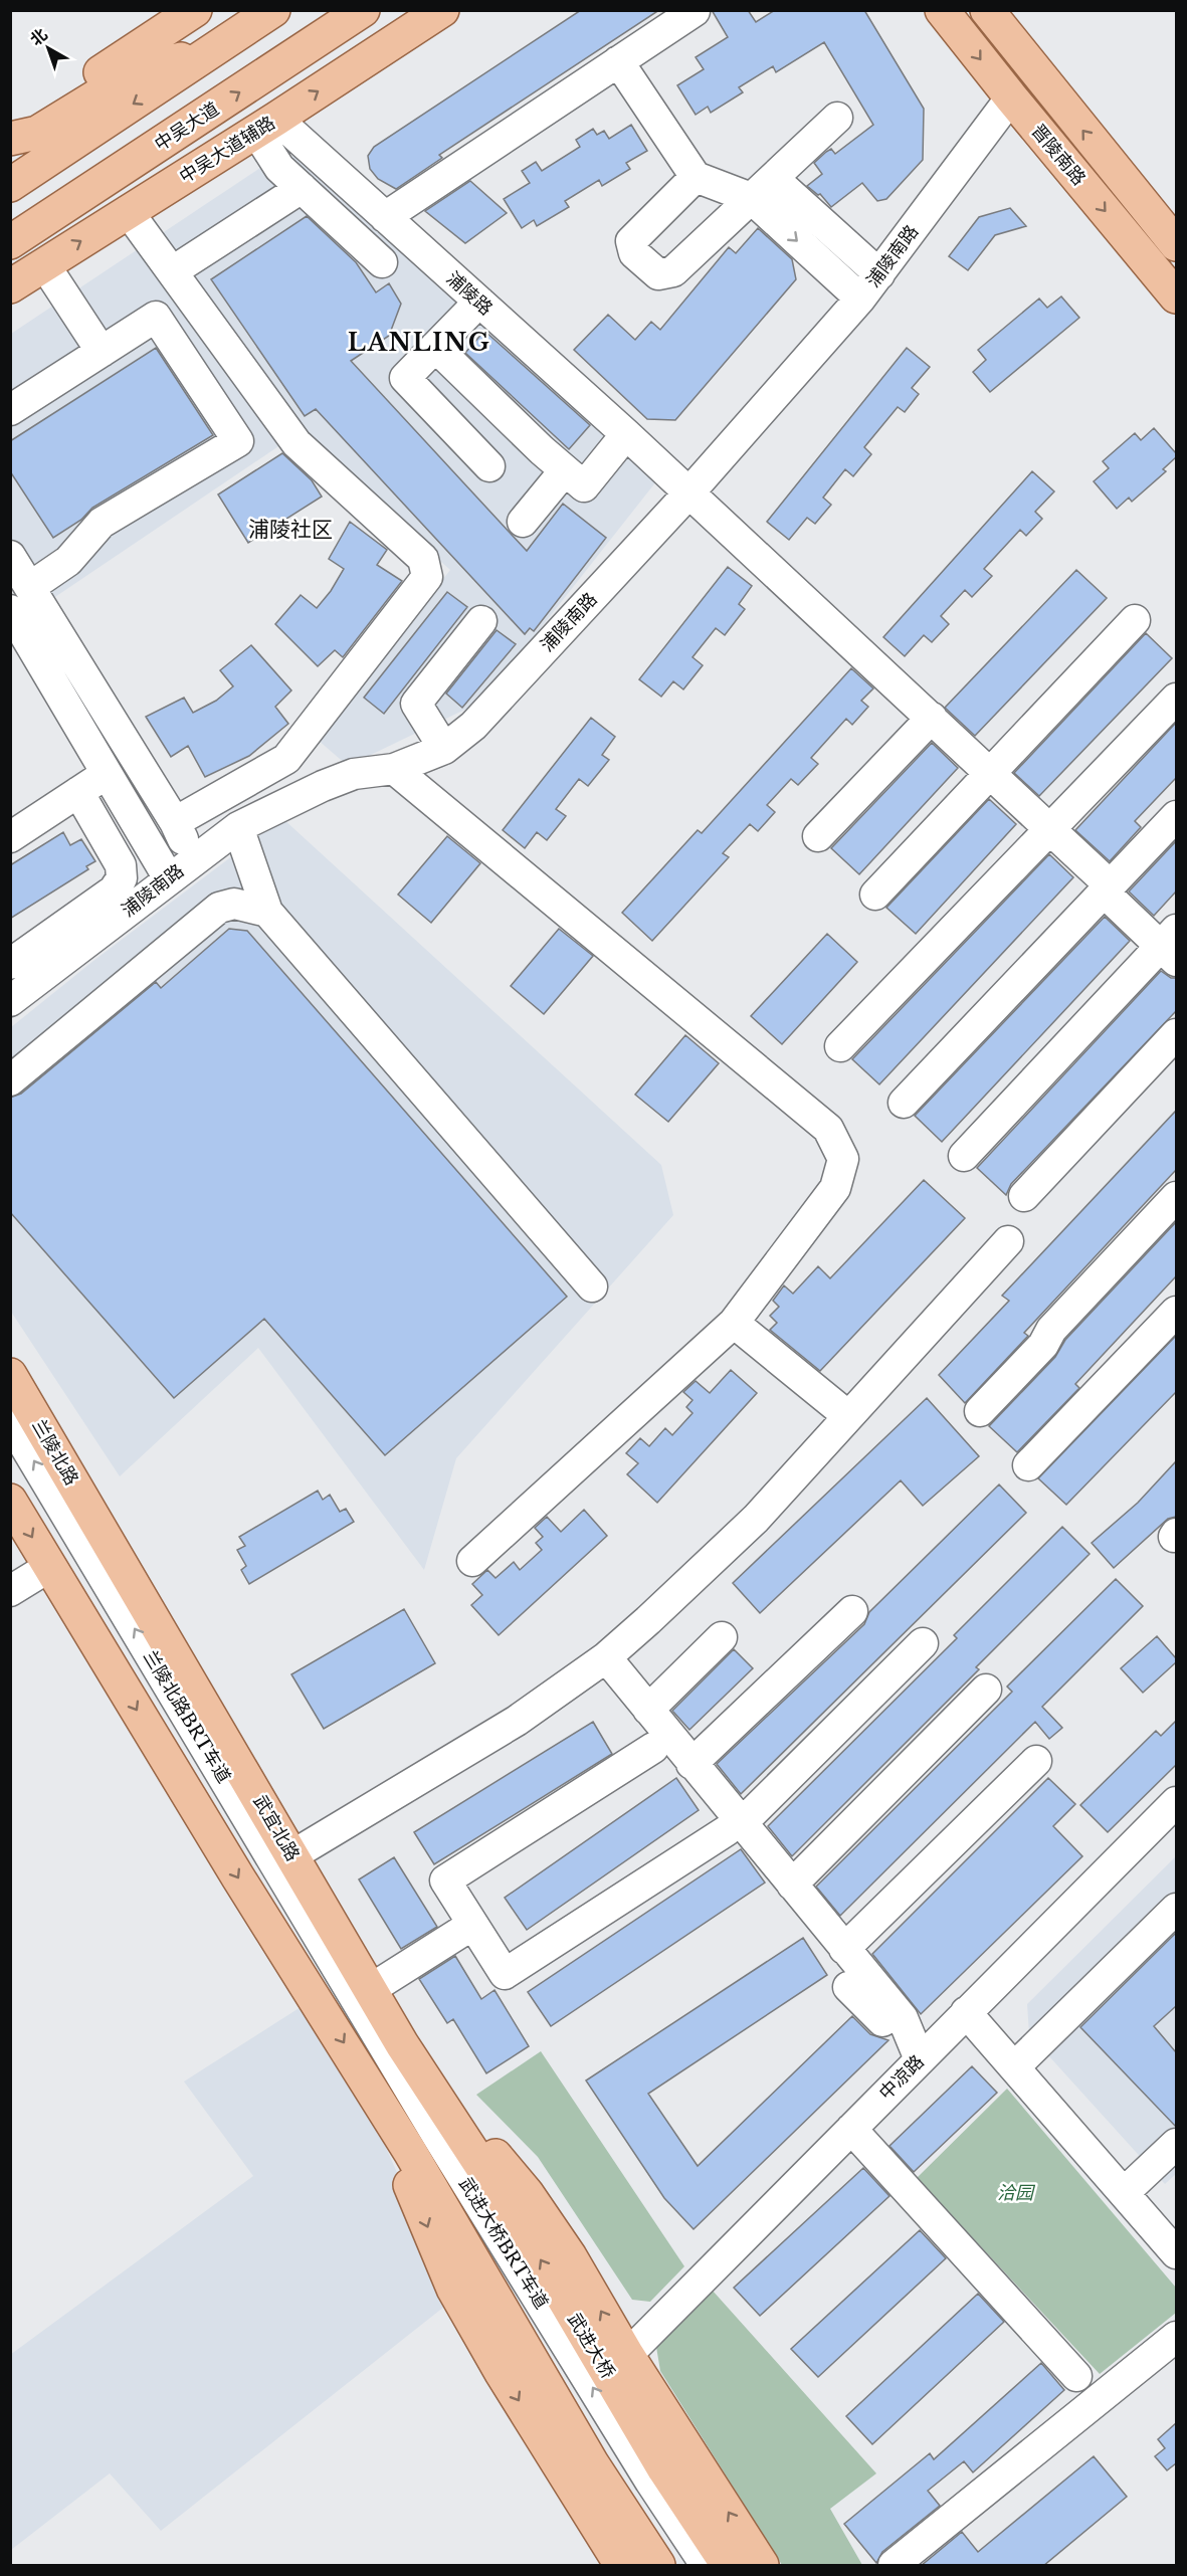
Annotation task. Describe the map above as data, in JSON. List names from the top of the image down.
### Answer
{
  "streets": {
    "main road": [
      "中吴大道",
      "中吴大道辅路",
      "晋陵南路",
      "兰陵北路",
      "武宜北路",
      "武进大桥"
    ],
    "street": [
      "浦陵南路",
      "浦陵路",
      "兰陵北路BRT车道",
      "中凉路",
      "武进大桥BRT车道"
    ]
  },
  "crossings": [
    ["中吴大道辅路", "浦陵路"],
    ["晋陵南路", "浦陵南路"],
    ["浦陵南路", "浦陵路"],
    ["兰陵北路", "武宜北路"],
    ["兰陵北路BRT车道", "武宜北路"],
    ["兰陵北路BRT车道", "武进大桥BRT车道"],
    ["兰陵北路BRT车道", "武进大桥"],
    ["武宜北路", "武进大桥BRT车道"],
    ["武宜北路", "武进大桥"],
    ["武进大桥BRT车道", "武进大桥"]
  ],
  "one_way": ["兰陵北路BRT车道"],
  "districts": ["LANLING", "浦陵社区"],
  "parks": ["洽园"],
  "north": "top left"
}
